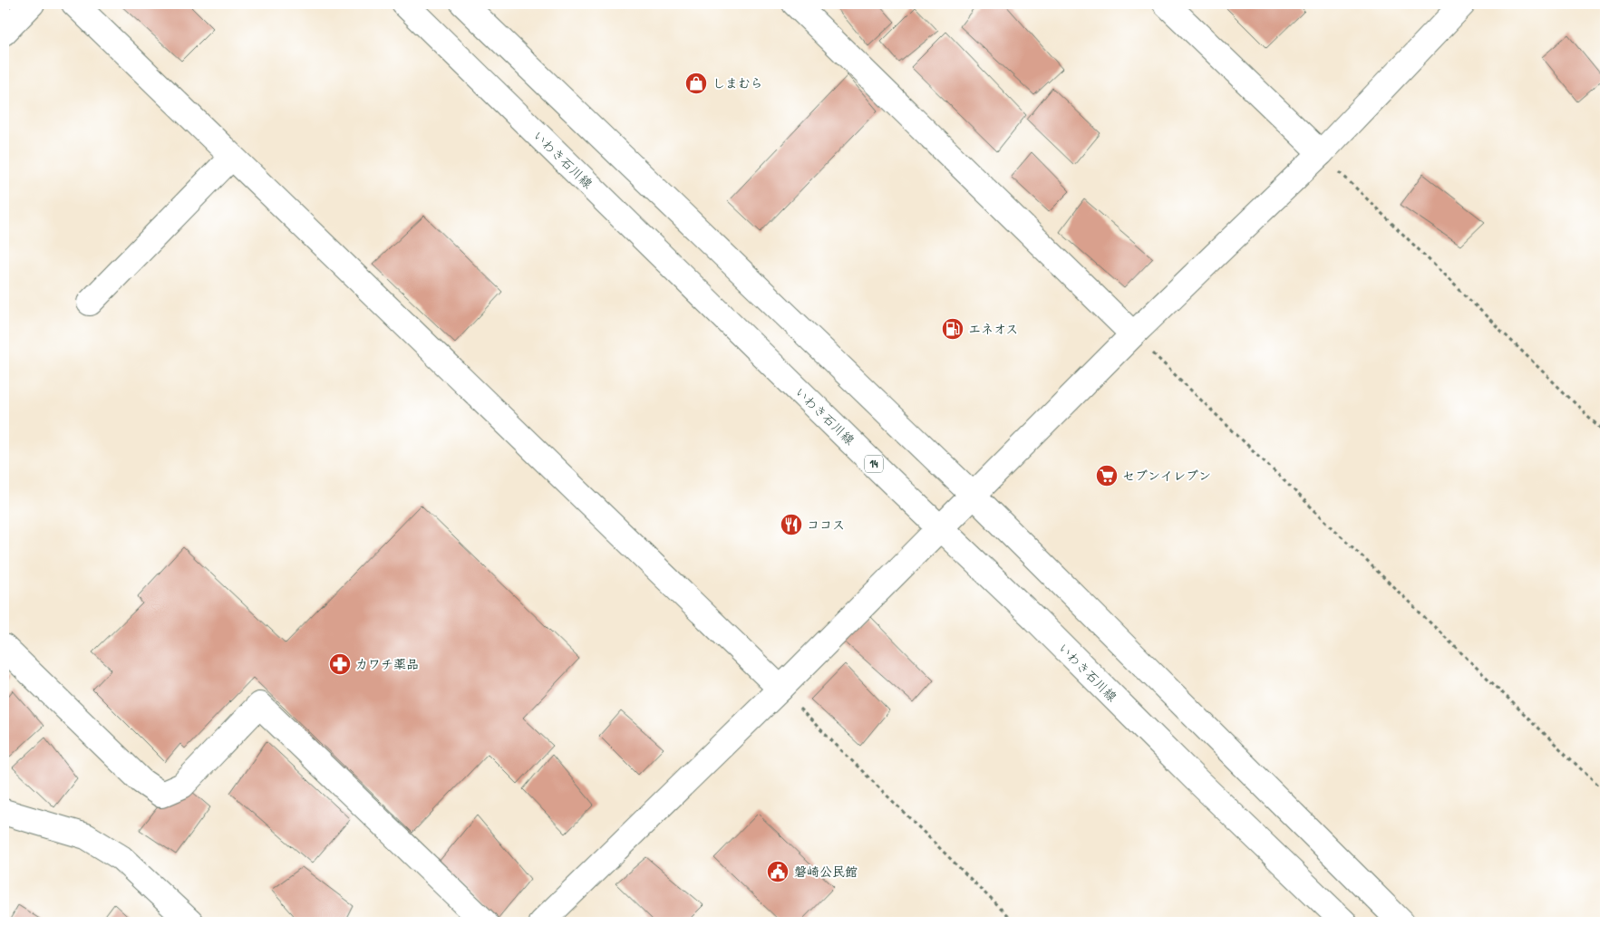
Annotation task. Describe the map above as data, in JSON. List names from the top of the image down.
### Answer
{
  "streets": {
    "street": ["いわき石川線", "14"]
  },
  "places": {
    "shop": ["しまむら"],
    "fuel station": ["エネオス"],
    "supermarket": ["セブンイレブン"],
    "restaurant": ["ココス"],
    "pharmacy": ["カワチ薬品"],
    "public building": ["磐崎公民館"]
  }
}
